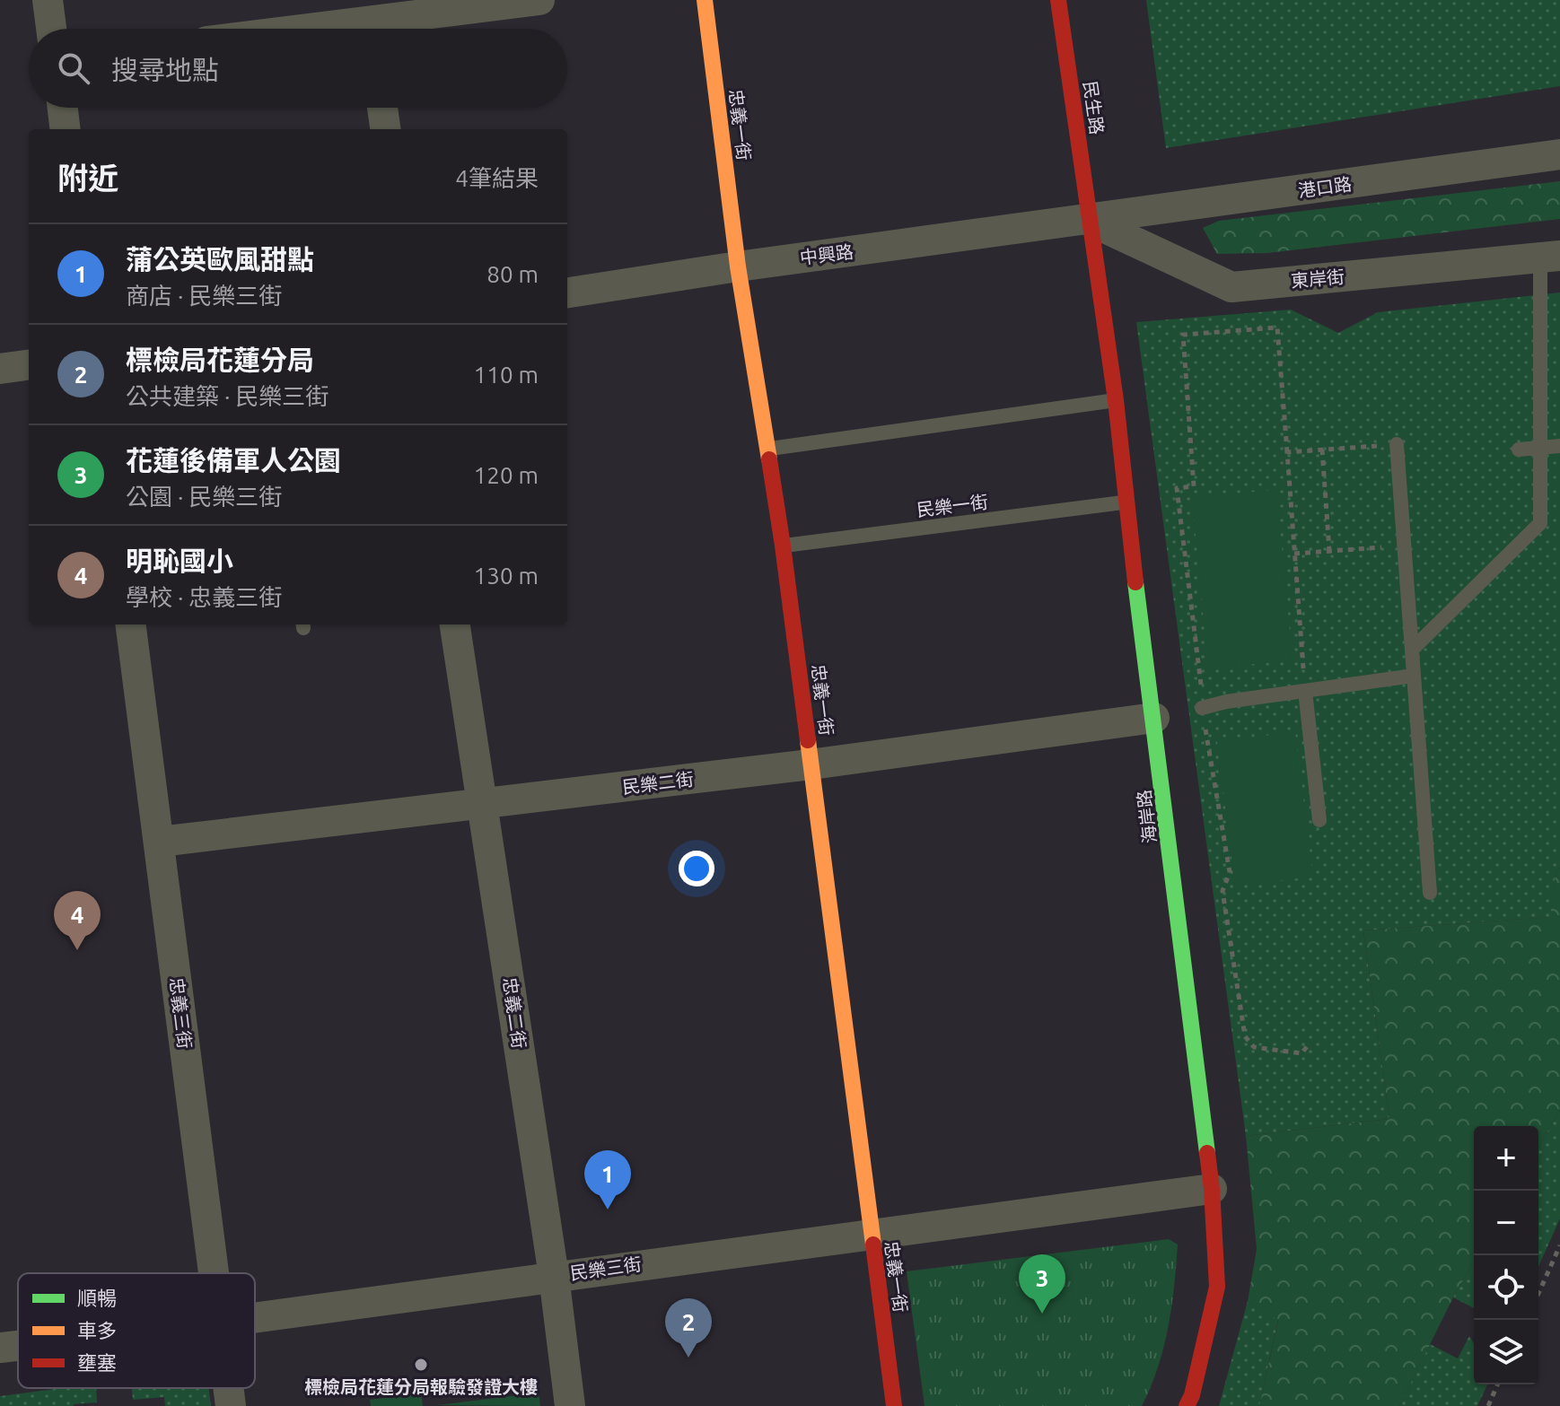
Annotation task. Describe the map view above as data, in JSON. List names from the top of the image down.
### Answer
{
  "streets": {
    "street": [
      "民生路",
      "忠義一街",
      "港口路",
      "中興路",
      "東岸街",
      "民樂二街",
      "海岸路",
      "忠義三街",
      "忠義二街",
      "民樂三街"
    ],
    "lane": ["民樂一街"]
  },
  "crossings": [
    ["民生路", "港口路"],
    ["民生路", "中興路"],
    ["民生路", "東岸街"],
    ["民生路", "海岸路"],
    ["忠義一街", "中興路"],
    ["忠義一街", "民樂一街"],
    ["忠義一街", "民樂二街"],
    ["忠義一街", "民樂三街"],
    ["港口路", "中興路"],
    ["港口路", "東岸街"],
    ["港口路", "海岸路"],
    ["中興路", "東岸街"],
    ["中興路", "海岸路"],
    ["東岸街", "海岸路"],
    ["民樂一街", "海岸路"],
    ["民樂二街", "海岸路"],
    ["民樂二街", "忠義三街"],
    ["民樂二街", "忠義二街"],
    ["海岸路", "民樂三街"],
    ["忠義二街", "民樂三街"]
  ],
  "places": ["標檢局花蓮分局報驗發證大樓"],
  "legend": ["順暢", "車多", "壅塞"],
  "page": {
    "search": "搜尋地點",
    "heading": ["附近", "4筆結果"],
    "list": [
      {
        "mark": "1",
        "name": "蒲公英歐風甜點",
        "note": "商店 · 民樂三街",
        "value": "80 m"
      },
      {
        "mark": "2",
        "name": "標檢局花蓮分局",
        "note": "公共建築 · 民樂三街",
        "value": "110 m"
      },
      {
        "mark": "3",
        "name": "花蓮後備軍人公園",
        "note": "公園 · 民樂三街",
        "value": "120 m"
      },
      {
        "mark": "4",
        "name": "明恥國小",
        "note": "學校 · 忠義三街",
        "value": "130 m"
      }
    ],
    "pins": [
      "4",
      "1",
      "3",
      "2"
    ],
    "map_buttons": ["+", "−"]
  }
}
